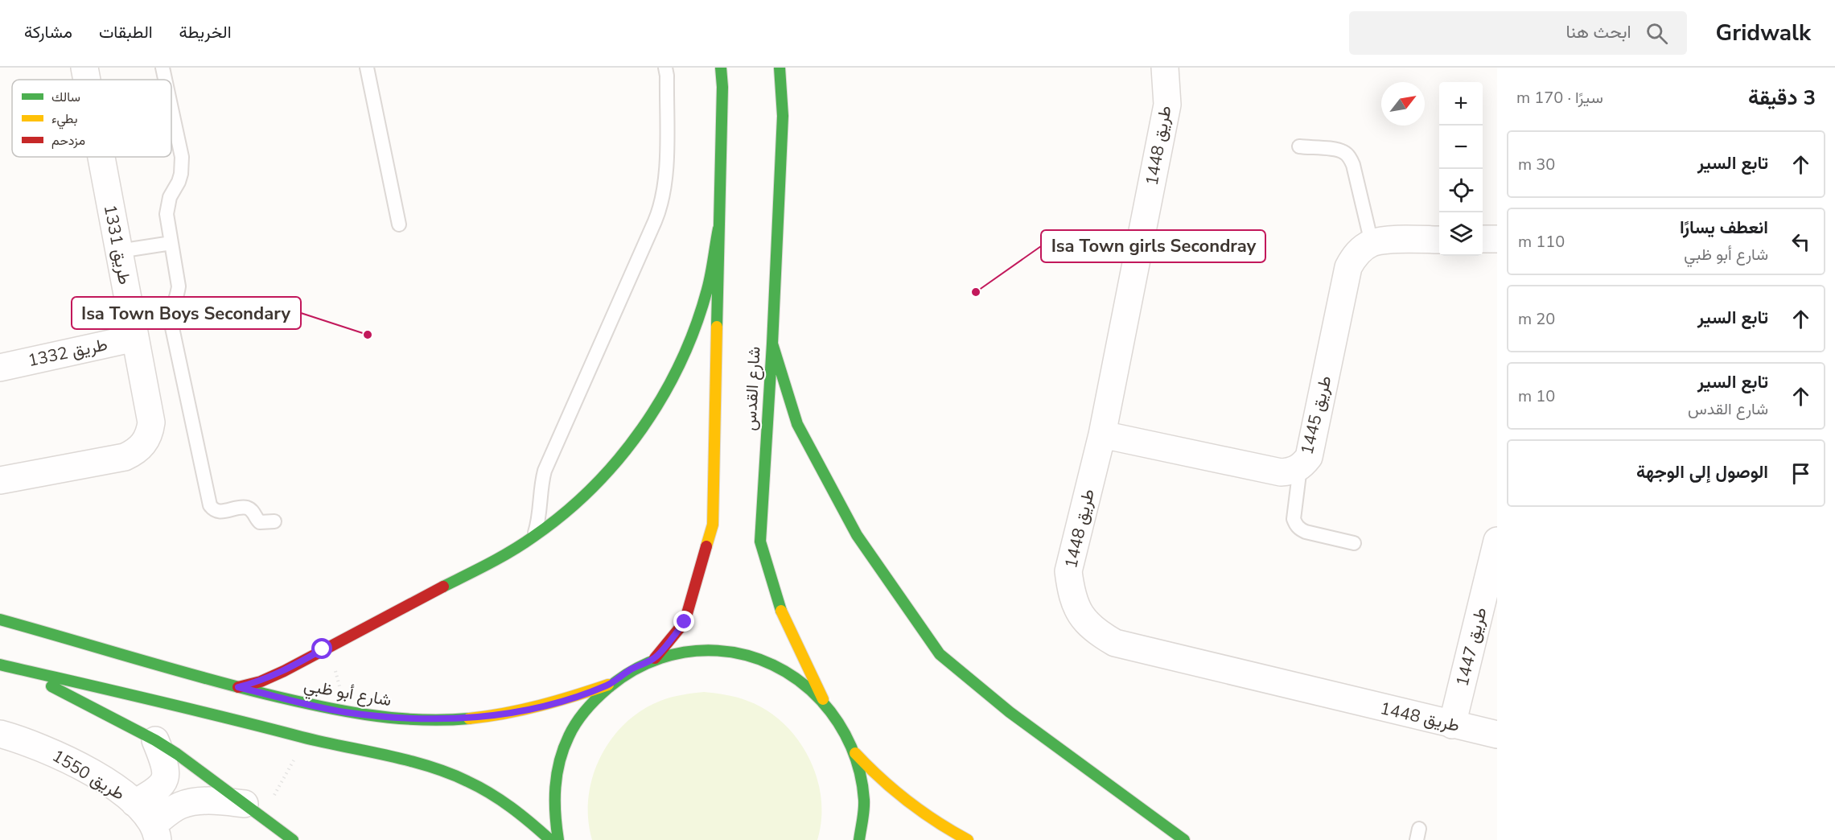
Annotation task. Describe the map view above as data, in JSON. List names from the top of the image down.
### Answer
{
  "streets": {
    "main road": ["شارع القدس", "شارع أبو ظبي"],
    "street": [
      "طريق 1448",
      "طريق 1331",
      "طريق 1332",
      "طريق 1445",
      "طريق 1447",
      "طريق 1550"
    ]
  },
  "crossings": [
    ["طريق 1448", "طريق 1445"],
    ["طريق 1448", "طريق 1447"],
    ["طريق 1331", "طريق 1332"]
  ],
  "places": ["Isa Town girls Secondray", "Isa Town Boys Secondary"],
  "legend": ["سالك", "بطيء", "مزدحم"],
  "north": "top right",
  "page": {
    "header": "Gridwalk",
    "search": "ابحث هنا",
    "nav": ["الخريطة", "الطبقات", "مشاركة"],
    "heading": ["3 دقيقة", "سيرًا · 170 m"],
    "map_buttons": ["+", "−"],
    "list": [
      ["تابع السير", "30 m"],
      ["انعطف يسارًا", "شارع أبو ظبي", "110 m"],
      ["تابع السير", "20 m"],
      ["تابع السير", "شارع القدس", "10 m"],
      "الوصول إلى الوجهة"
    ]
  }
}
